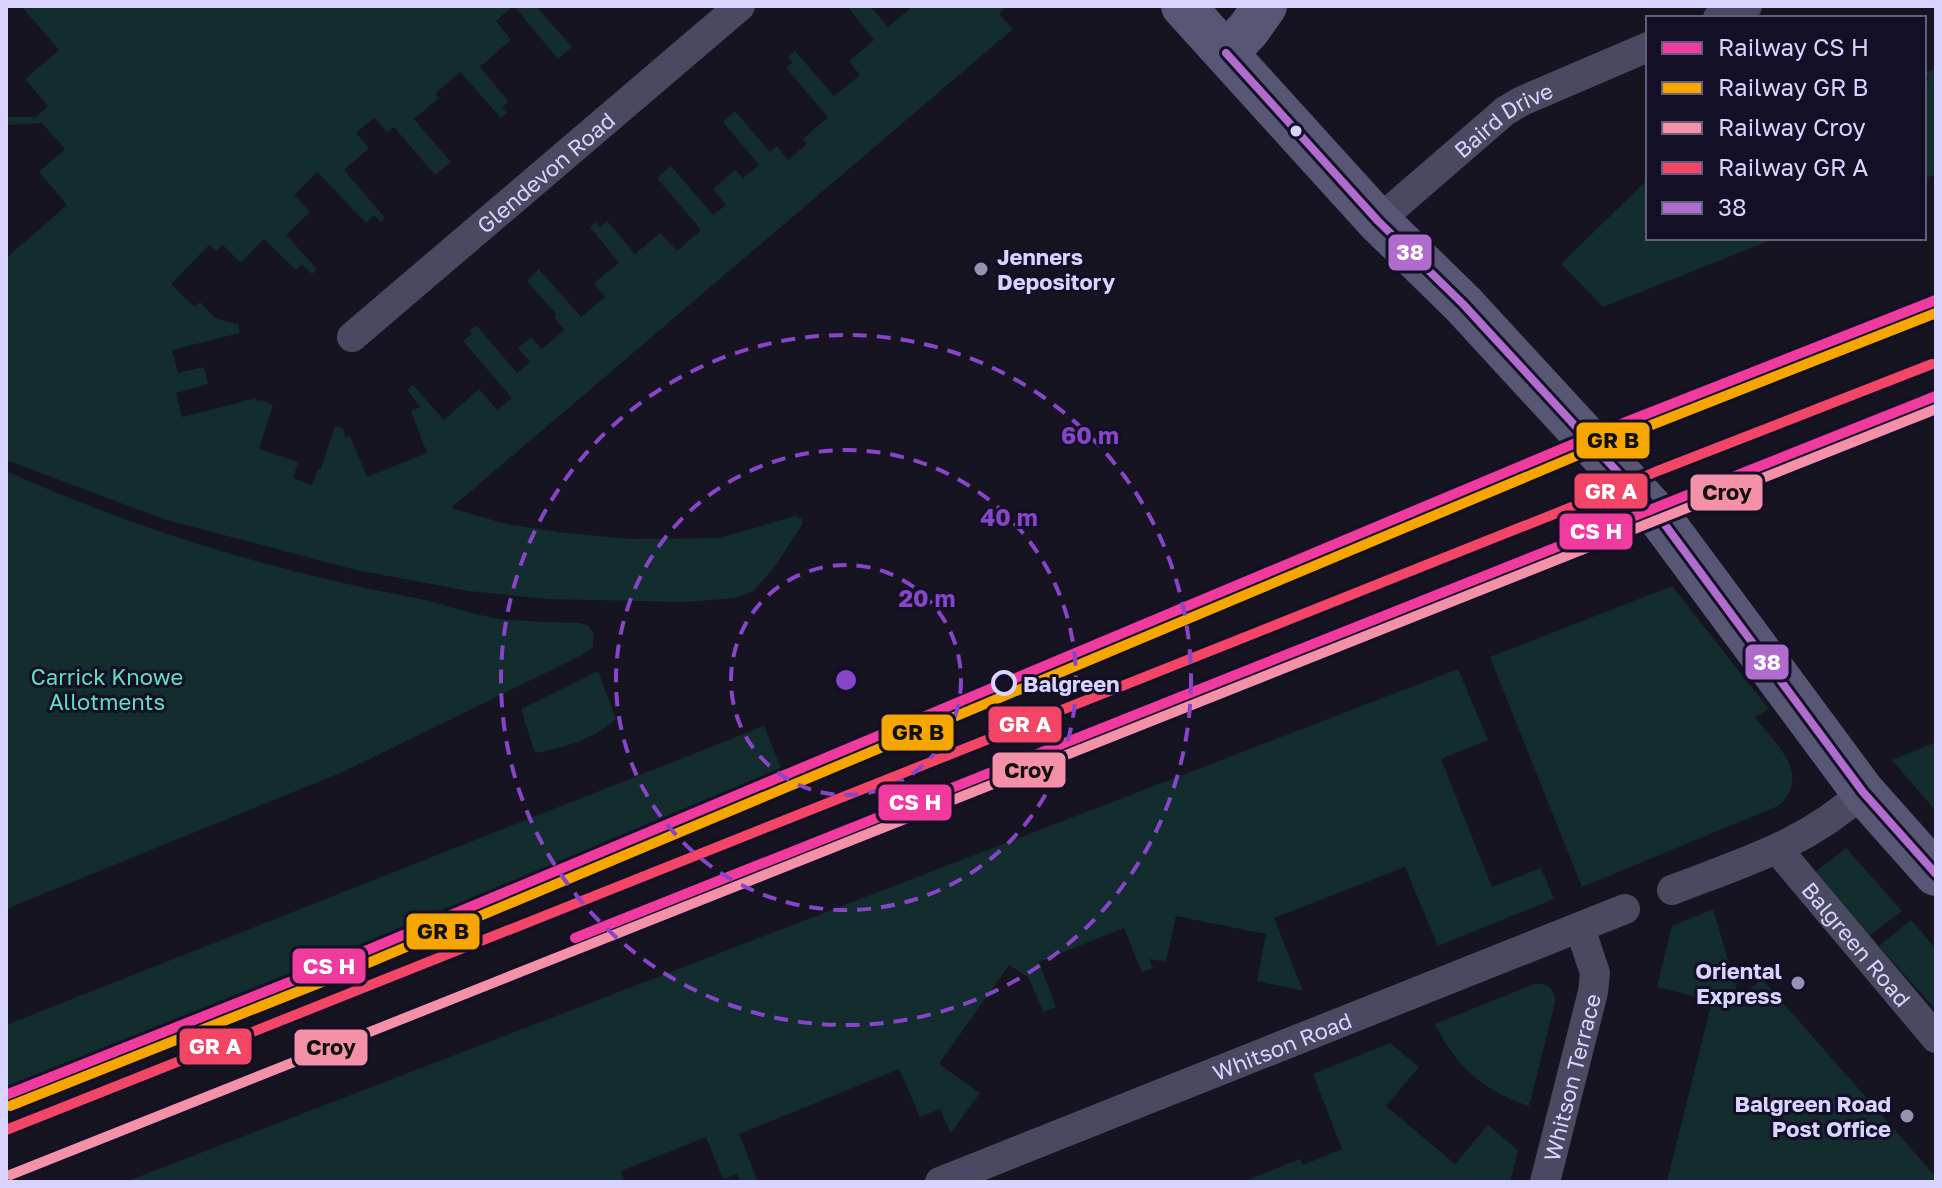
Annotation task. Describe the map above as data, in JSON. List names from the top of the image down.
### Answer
{
  "streets": {
    "street": [
      "Baird Drive",
      "Glendevon Road",
      "Balgreen Road",
      "Whitson Road",
      "Whitson Terrace"
    ]
  },
  "crossings": [
    ["Whitson Road", "Whitson Terrace"]
  ],
  "parks": ["Carrick Knowe Allotments"],
  "places": [
    "Jenners Depository",
    "Balgreen",
    "Oriental Express",
    "Balgreen Road Post Office"
  ],
  "lines": ["transit line 38", "rail line Croy"],
  "legend": [
    "Railway CS H",
    "Railway GR B",
    "Railway Croy",
    "Railway GR A",
    "38"
  ],
  "rings": ["60 m", "40 m", "20 m"]
}
